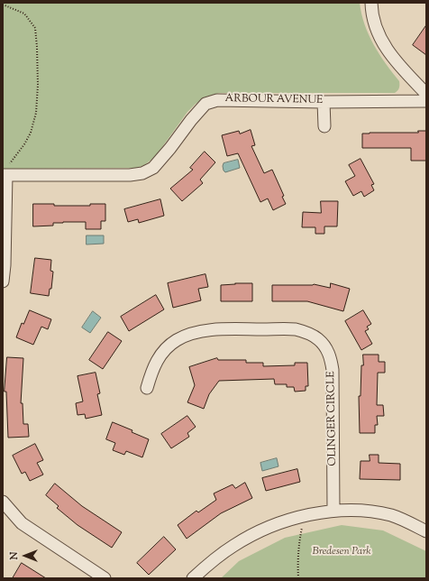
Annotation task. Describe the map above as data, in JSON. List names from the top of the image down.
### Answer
{
  "streets": {
    "street": ["ARBOUR AVENUE", "OLINGER CIRCLE"]
  },
  "parks": ["Bredesen Park"],
  "north": "left"
}
